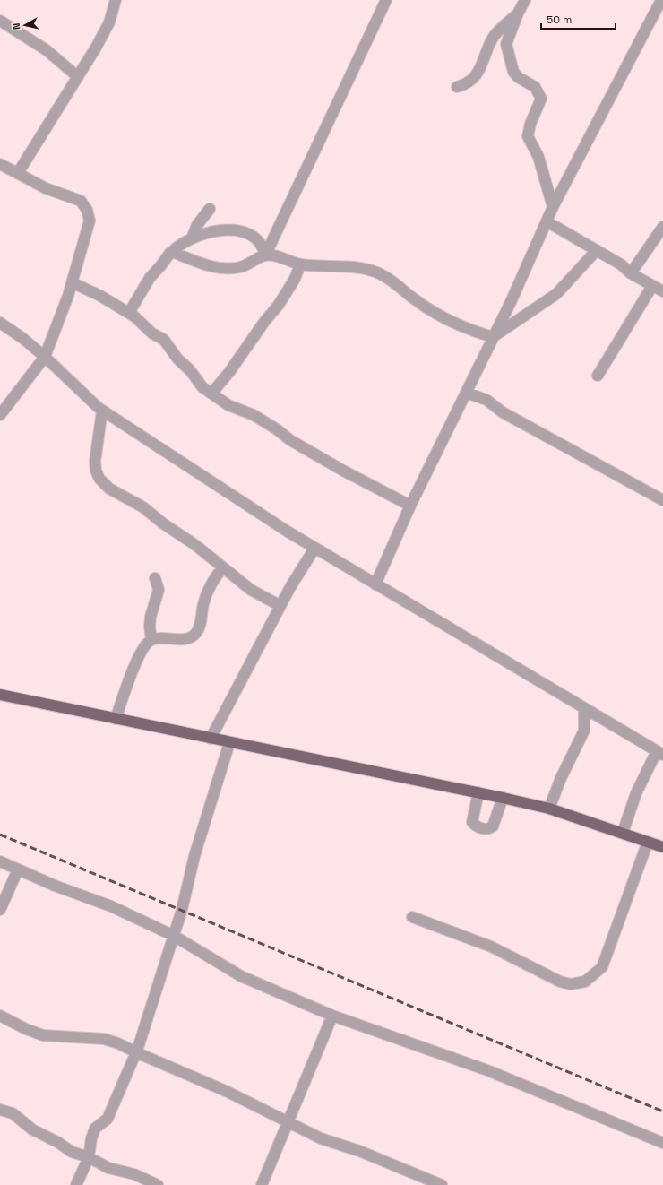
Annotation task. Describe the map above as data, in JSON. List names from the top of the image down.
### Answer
{
  "scale_bar": "50 m",
  "north": "left"
}
